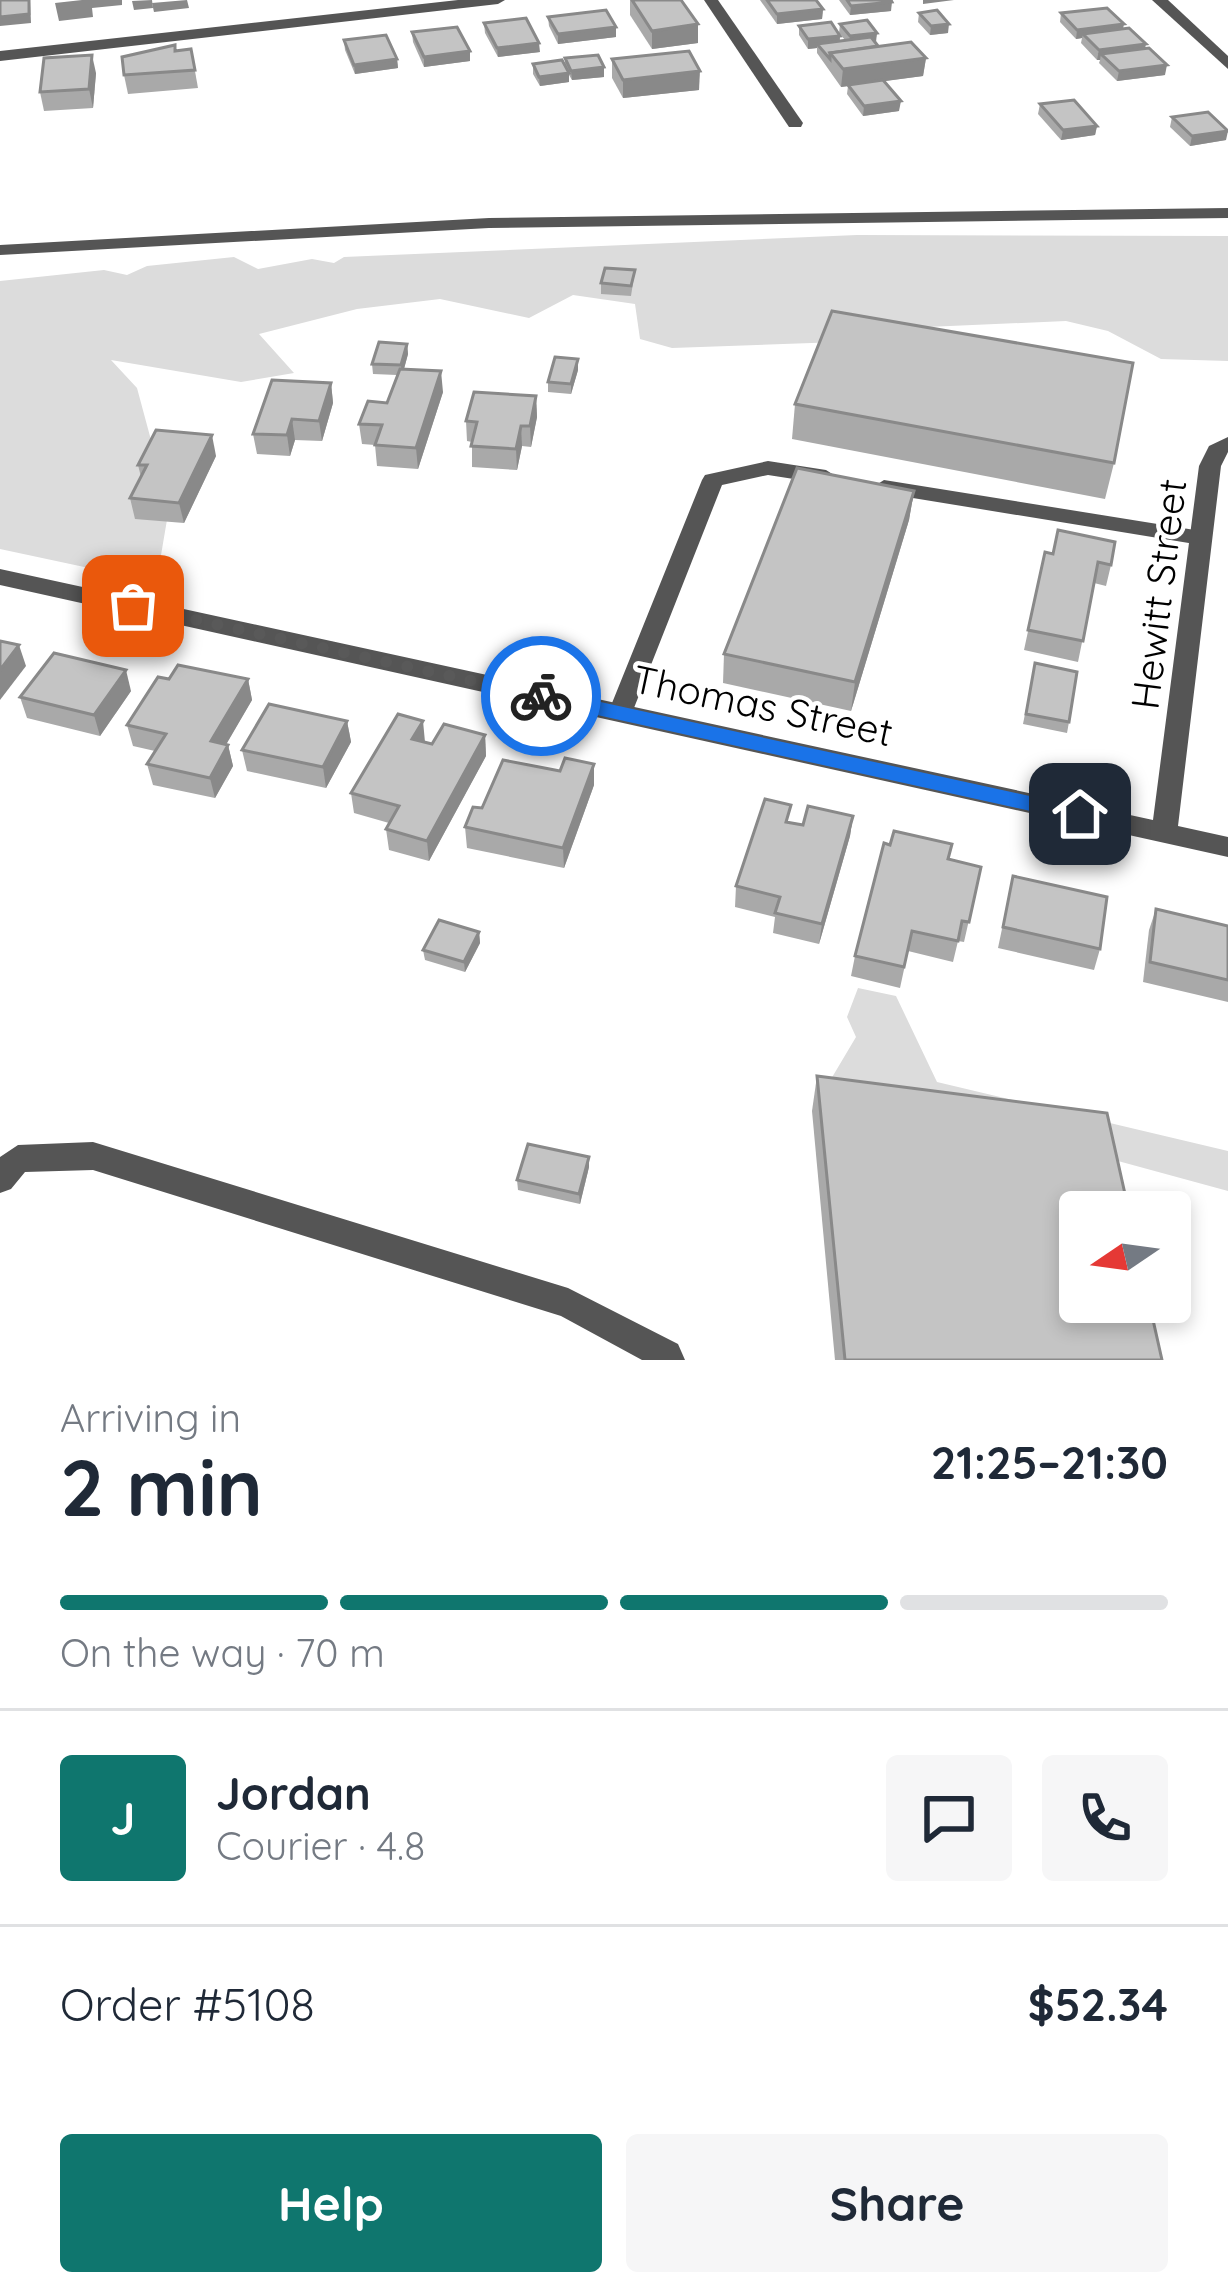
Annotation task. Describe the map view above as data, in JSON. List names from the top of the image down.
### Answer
{
  "streets": {
    "street": ["Hewitt Street", "Thomas Street"]
  },
  "crossings": [
    ["Hewitt Street", "Thomas Street"]
  ],
  "north": "left",
  "page": {
    "heading": ["2 min", "Arriving in", "21:25–21:30"],
    "panel": [
      "Jordan",
      "Courier · 4.8",
      "Order #5108",
      "$52.34"
    ],
    "bar": "On the way · 70 m",
    "round": "J",
    "buttons": ["Help", "Share"]
  }
}
